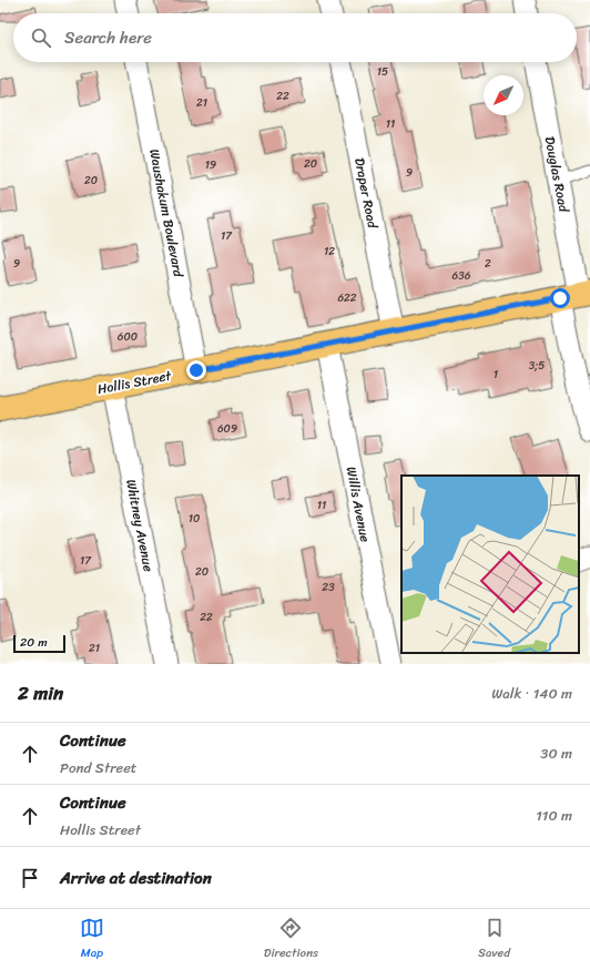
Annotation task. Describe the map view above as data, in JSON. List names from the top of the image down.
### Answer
{
  "streets": {
    "main road": ["Hollis Street"],
    "street": [
      "Douglas Road",
      "Draper Road",
      "Waushakum Boulevard",
      "Willis Avenue",
      "Whitney Avenue"
    ]
  },
  "crossings": [
    ["Douglas Road", "Hollis Street"],
    ["Draper Road", "Hollis Street"],
    ["Waushakum Boulevard", "Hollis Street"],
    ["Hollis Street", "Willis Avenue"],
    ["Hollis Street", "Whitney Avenue"]
  ],
  "house_numbers": [
    "15",
    "22",
    "21",
    "11",
    "20",
    "19",
    "9",
    "20",
    "17",
    "12",
    "9",
    "2",
    "636",
    "622",
    "600",
    "3;5",
    "1",
    "609",
    "11",
    "10",
    "17",
    "20",
    "23",
    "22",
    "21"
  ],
  "scale_bar": "20 m",
  "north": "bottom left",
  "page": {
    "search": "Search here",
    "scale": "20 m",
    "heading": ["2 min", "Walk · 140 m"],
    "list": [
      ["Continue", "Pond Street", "30 m"],
      ["Continue", "Hollis Street", "110 m"],
      "Arrive at destination"
    ],
    "nav": ["Map", "Directions", "Saved"]
  }
}
